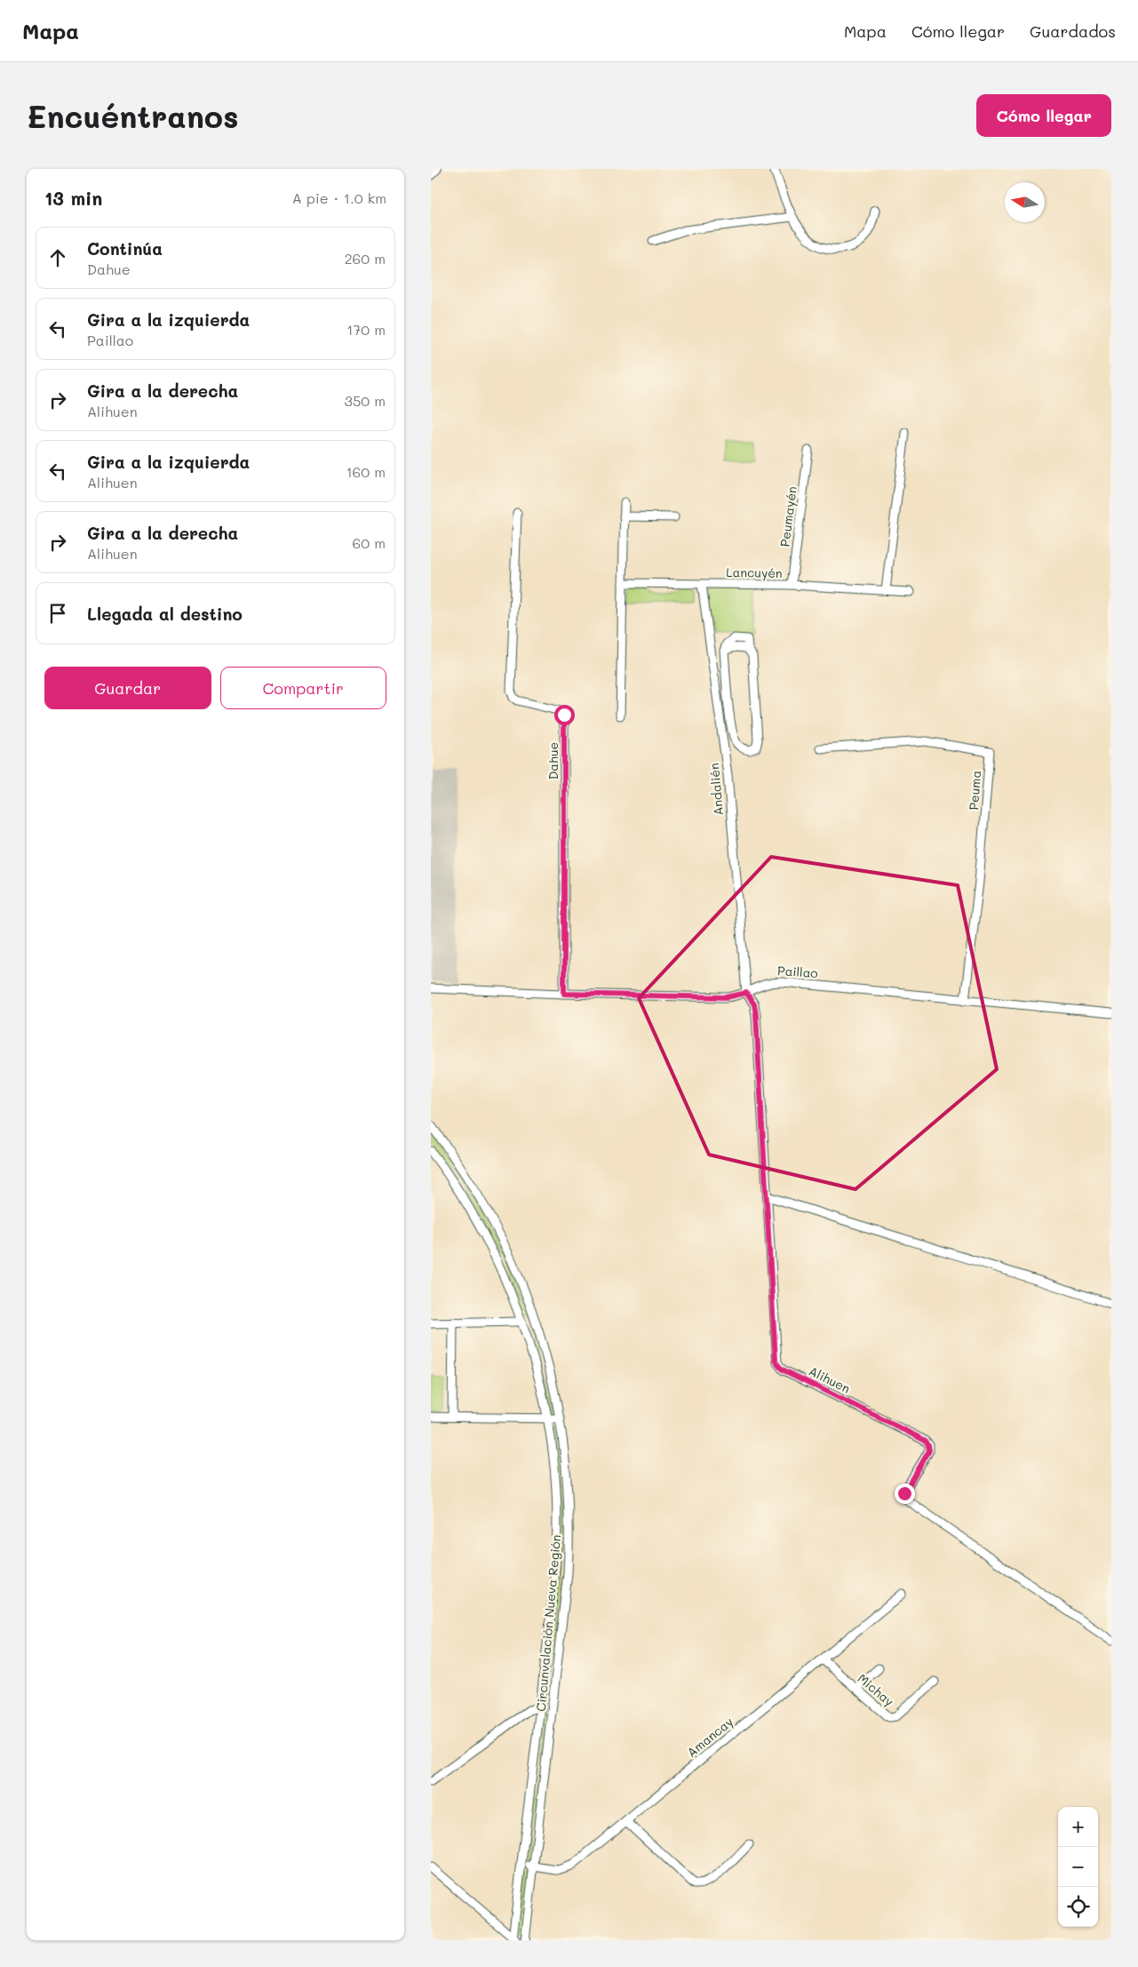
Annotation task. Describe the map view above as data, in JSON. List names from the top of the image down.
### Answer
{
  "streets": {
    "street": [
      "Peumayén",
      "Lancuyén",
      "Dahue",
      "Andalién",
      "Peuma",
      "Paillao",
      "Alihuen",
      "Circunvalación Nueva Región",
      "Michay",
      "Amancay"
    ]
  },
  "crossings": [
    ["Peumayén", "Lancuyén"],
    ["Lancuyén", "Andalién"],
    ["Dahue", "Paillao"],
    ["Andalién", "Paillao"],
    ["Andalién", "Alihuen"],
    ["Peuma", "Paillao"],
    ["Paillao", "Alihuen"],
    ["Circunvalación Nueva Región", "Amancay"],
    ["Michay", "Amancay"]
  ],
  "north": "left",
  "page": {
    "header": "Mapa",
    "nav": ["Mapa", "Cómo llegar", "Guardados"],
    "buttons": [
      "Cómo llegar",
      ["Guardar", "Compartir"]
    ],
    "title": "Encuéntranos",
    "heading": ["13 min", "A pie · 1.0 km"],
    "list": [
      ["Continúa", "Dahue", "260 m"],
      ["Gira a la izquierda", "Paillao", "170 m"],
      ["Gira a la derecha", "Alihuen", "350 m"],
      ["Gira a la izquierda", "Alihuen", "160 m"],
      ["Gira a la derecha", "Alihuen", "60 m"],
      "Llegada al destino"
    ],
    "map_buttons": ["+", "−"]
  }
}
